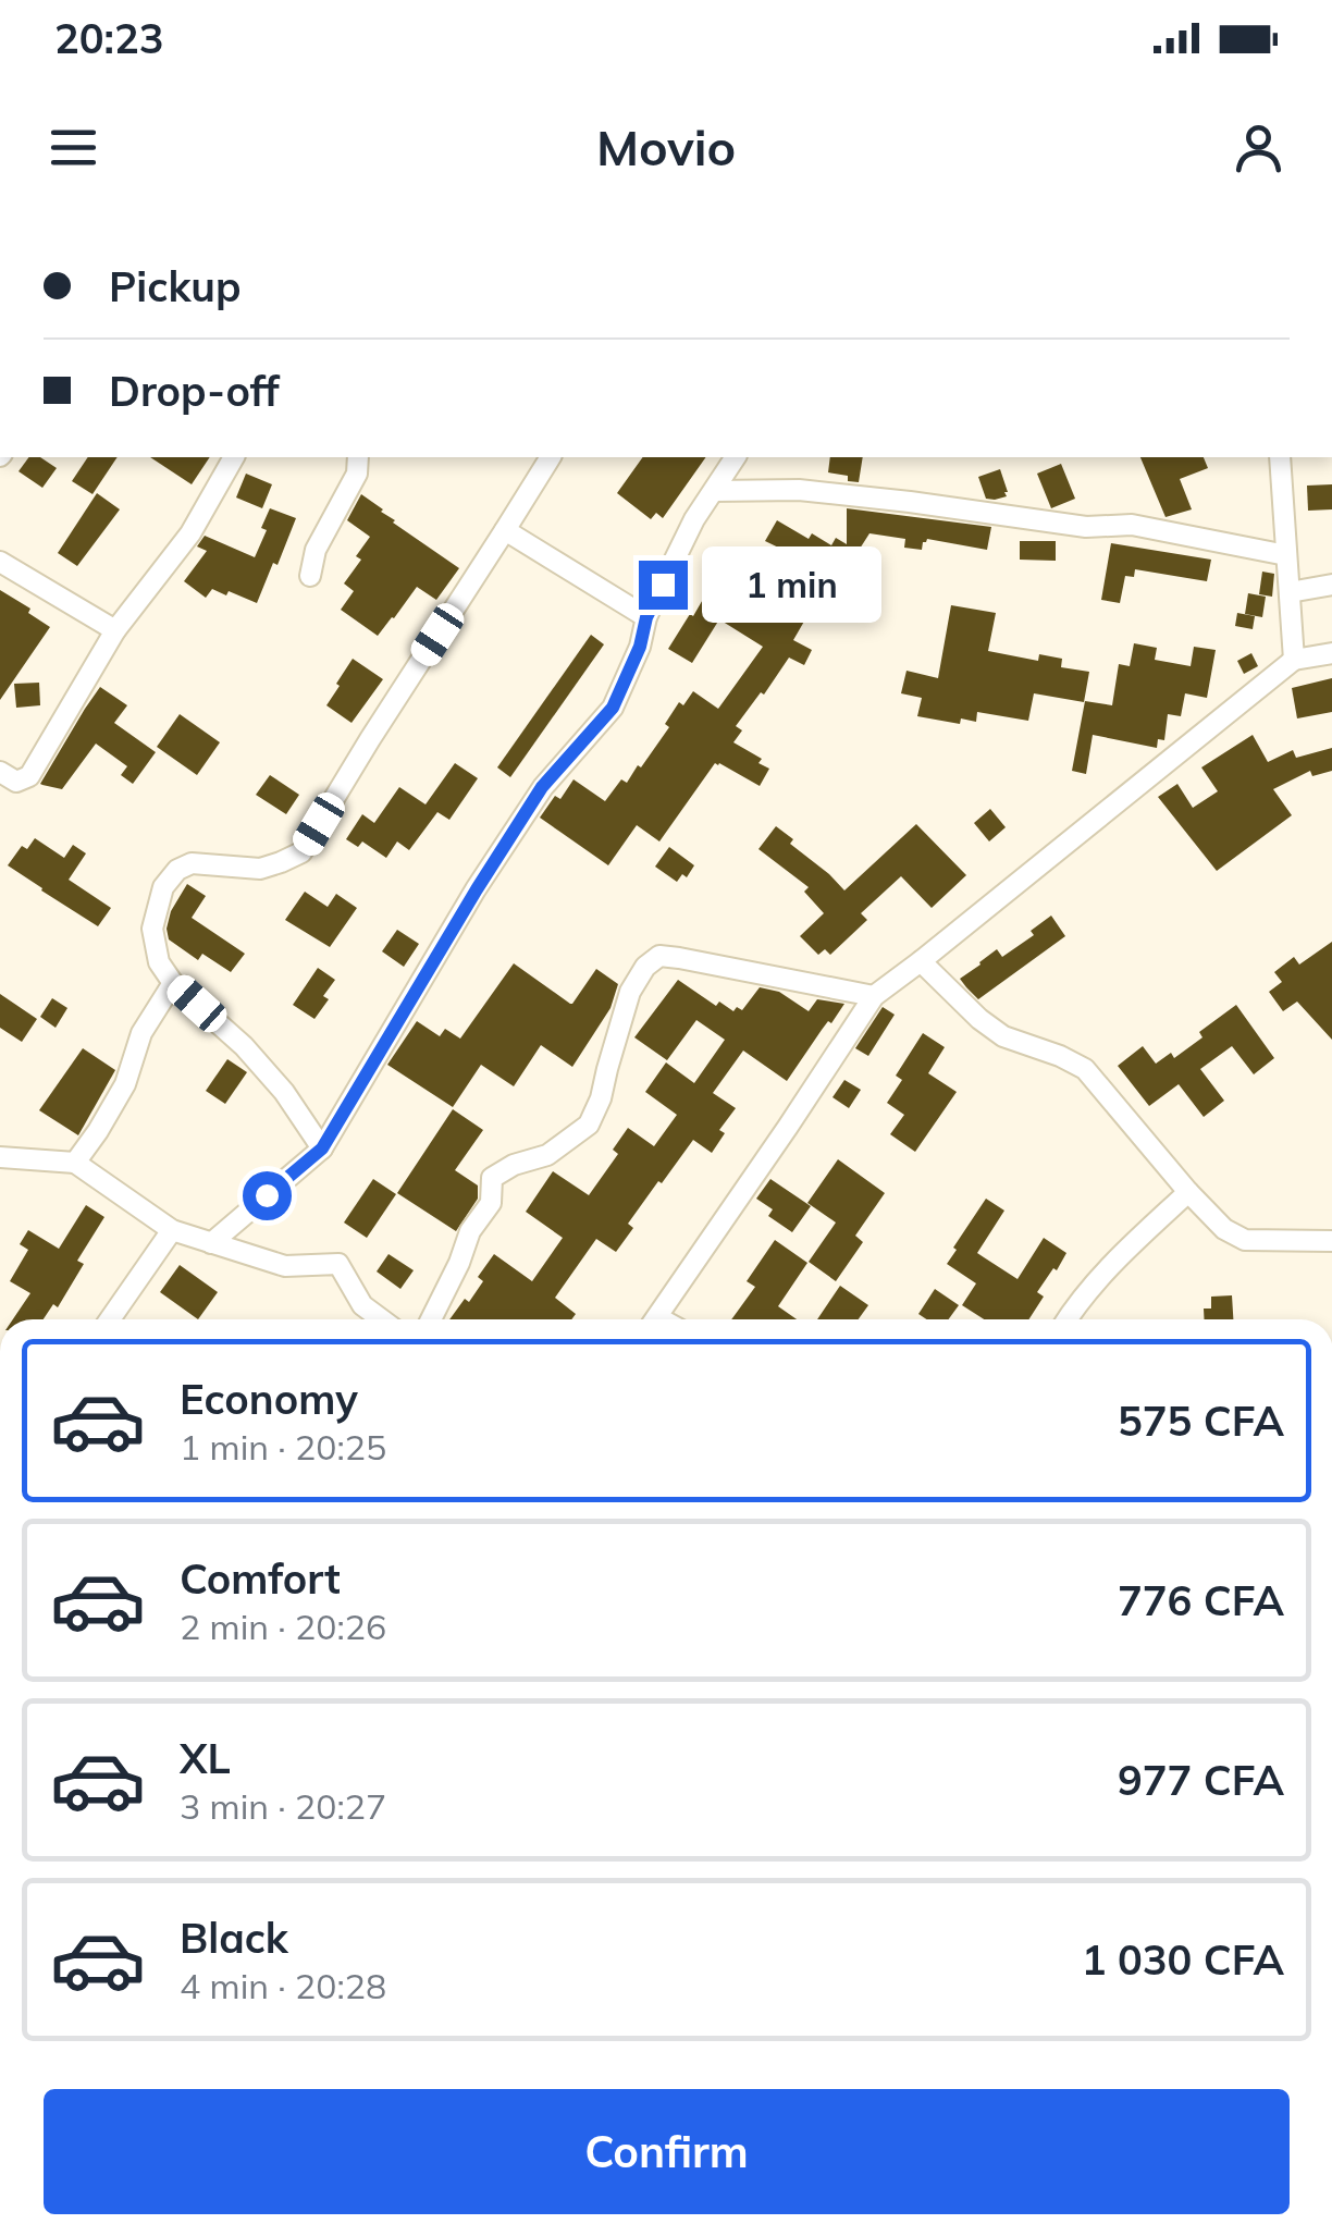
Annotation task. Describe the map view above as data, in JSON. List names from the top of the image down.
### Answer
{
  "page": {
    "status": "20:23",
    "header": "Movio",
    "banner": ["Pickup", "Drop-off"],
    "bubble": "1 min",
    "list": [
      {
        "name": "Economy",
        "note": "1 min · 20:25",
        "value": "575 CFA"
      },
      {
        "name": "Comfort",
        "note": "2 min · 20:26",
        "value": "776 CFA"
      },
      {
        "name": "XL",
        "note": "3 min · 20:27",
        "value": "977 CFA"
      },
      {
        "name": "Black",
        "note": "4 min · 20:28",
        "value": "1 030 CFA"
      }
    ],
    "buttons": "Confirm"
  }
}
